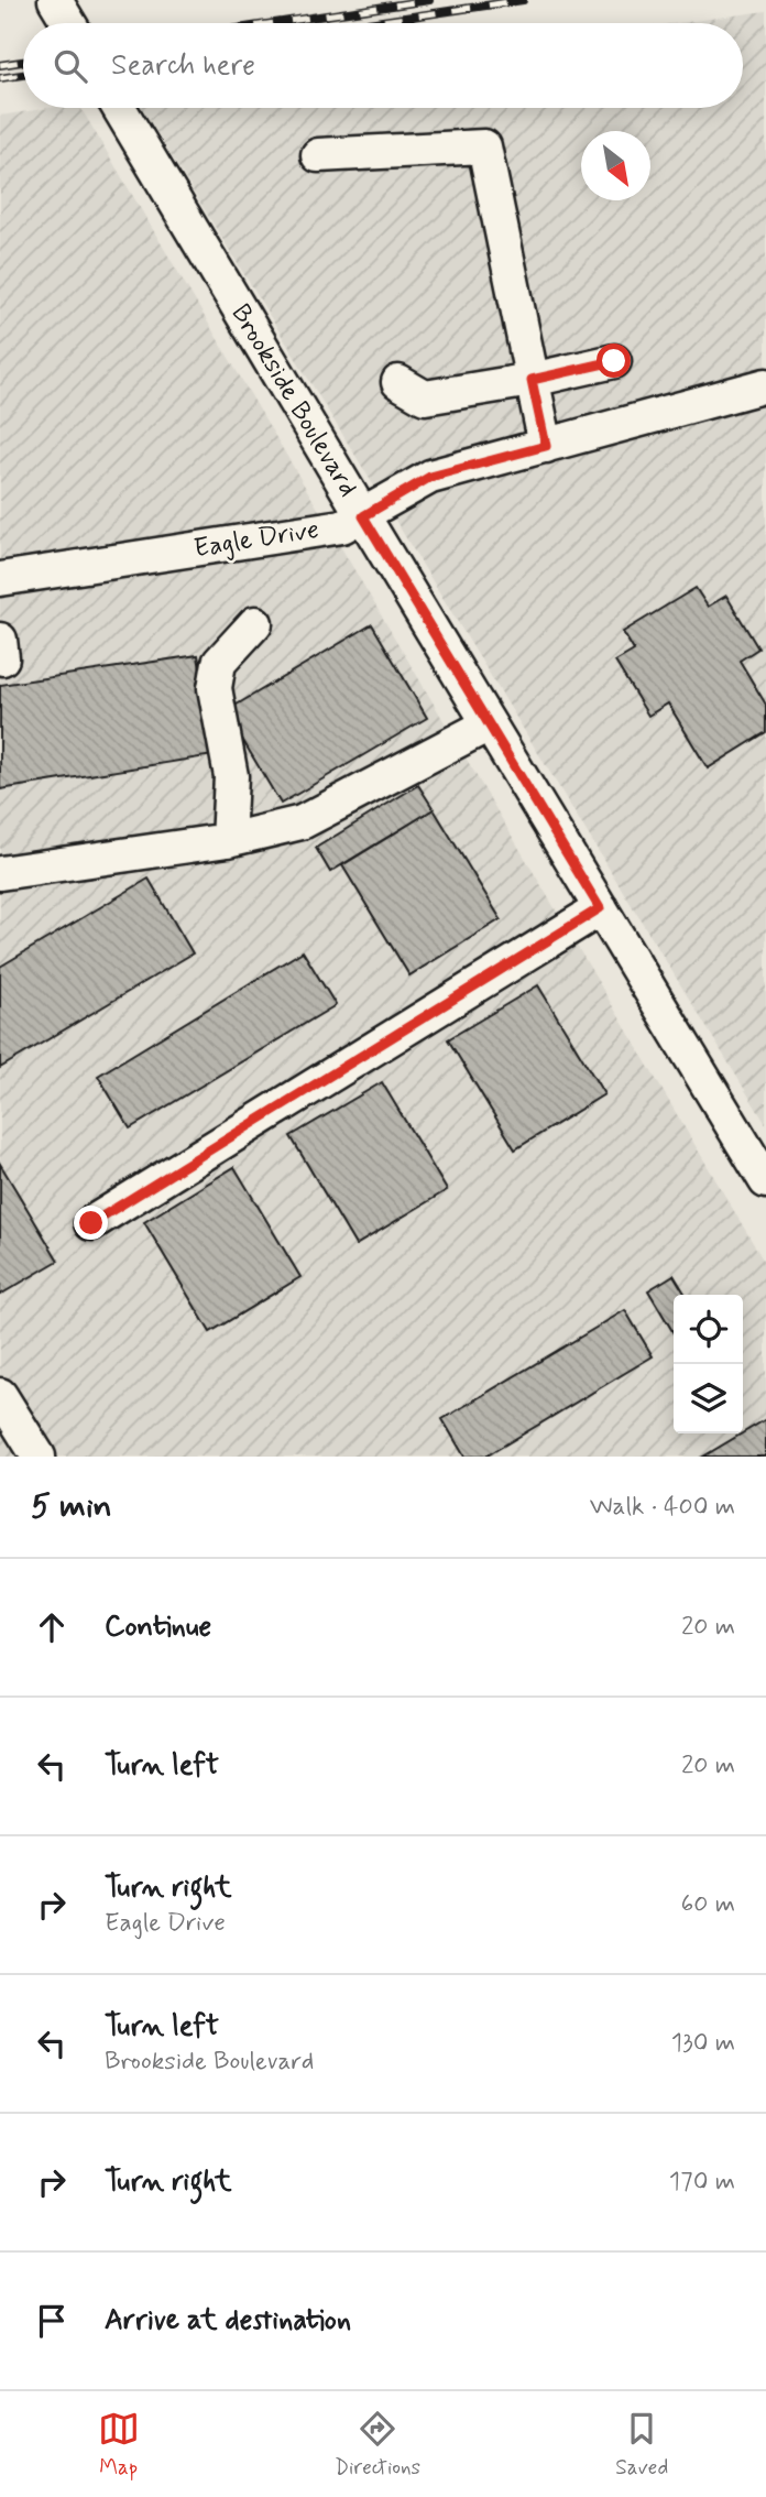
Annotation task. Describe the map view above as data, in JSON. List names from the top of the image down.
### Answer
{
  "streets": {
    "street": ["Brookside Boulevard", "Eagle Drive"]
  },
  "crossings": [
    ["Brookside Boulevard", "Eagle Drive"]
  ],
  "north": "bottom right",
  "page": {
    "search": "Search here",
    "heading": ["5 min", "Walk · 400 m"],
    "list": [
      ["Continue", "20 m"],
      ["Turn left", "20 m"],
      ["Turn right", "Eagle Drive", "60 m"],
      ["Turn left", "Brookside Boulevard", "130 m"],
      ["Turn right", "170 m"],
      "Arrive at destination"
    ],
    "nav": ["Map", "Directions", "Saved"]
  }
}
